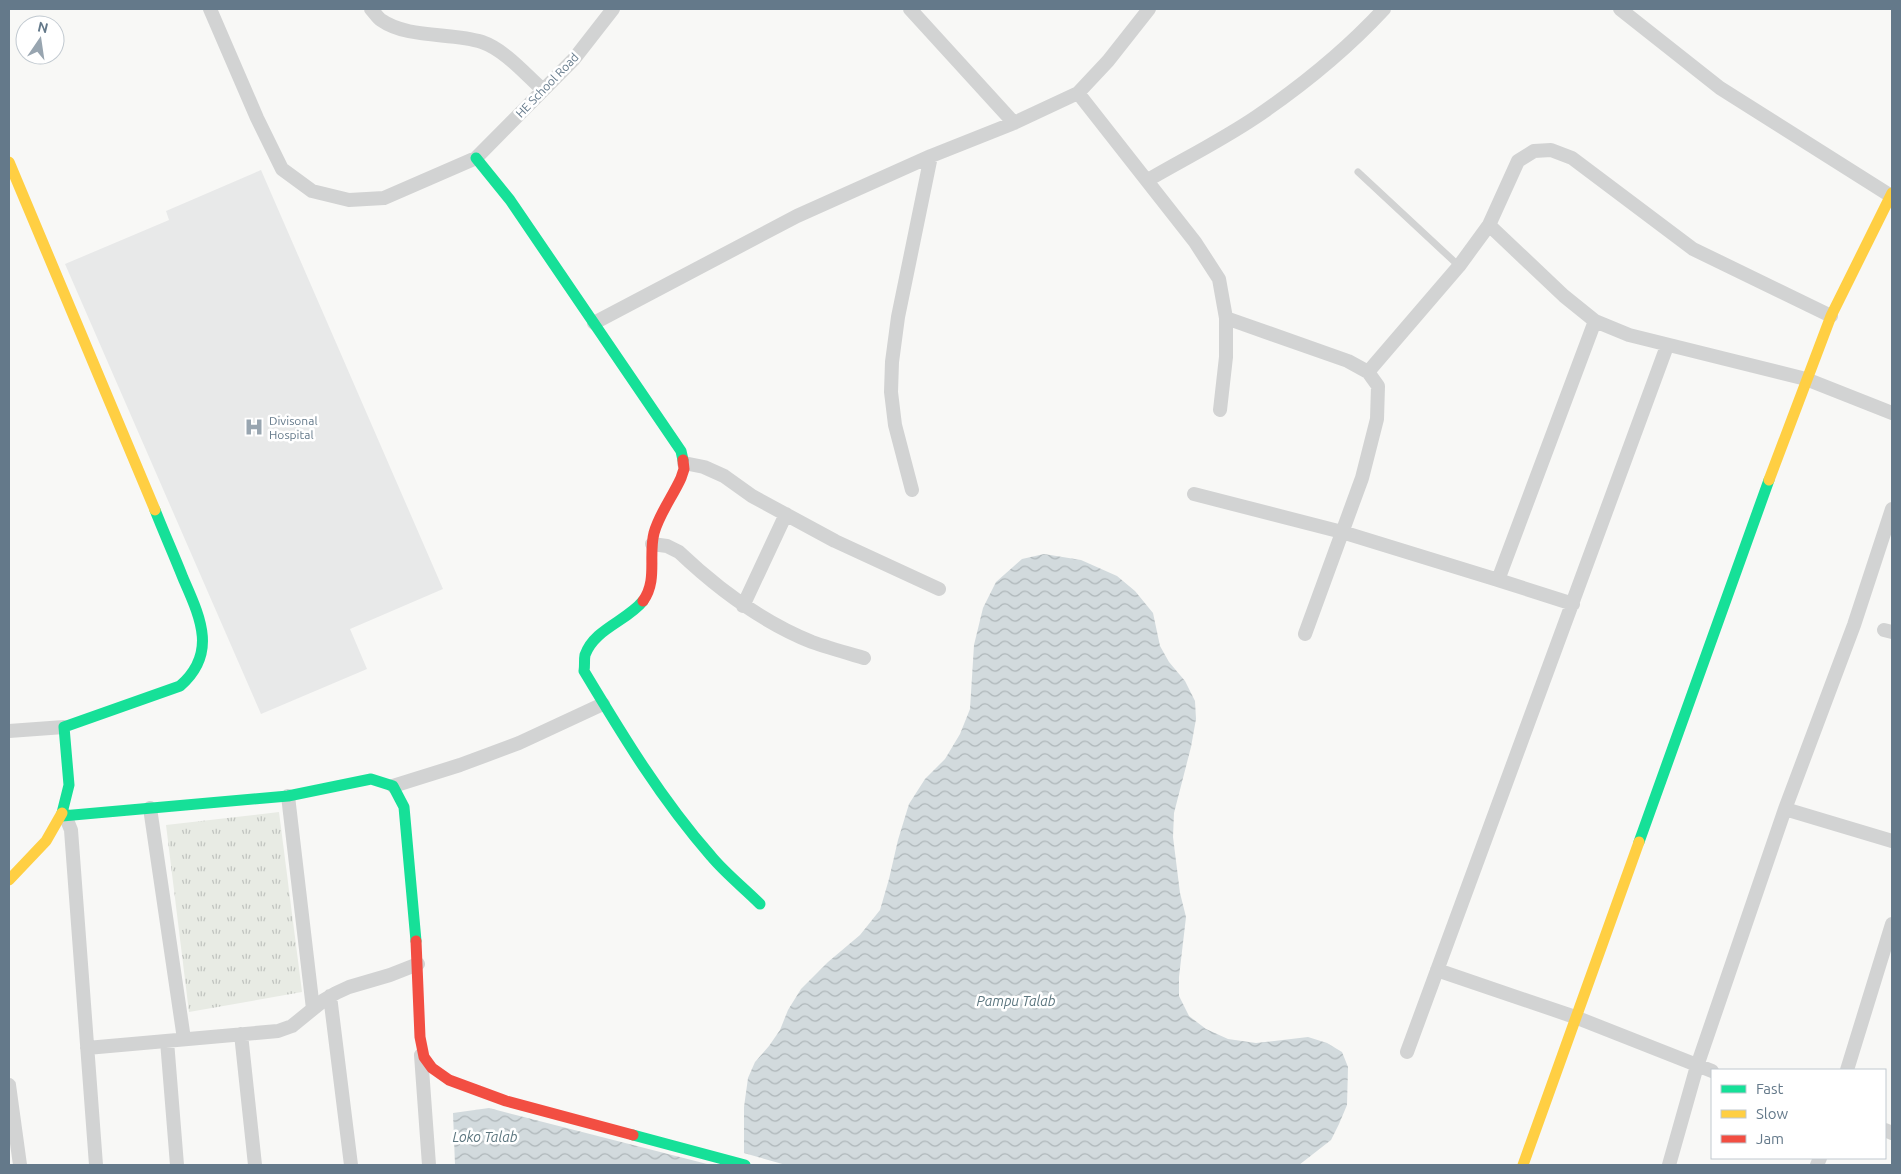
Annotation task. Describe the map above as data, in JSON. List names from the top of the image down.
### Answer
{
  "streets": {
    "street": ["HE School Road"]
  },
  "water": ["Pampu Talab", "Loko Talab"],
  "places": {
    "hospital": ["Divisonal Hospital"]
  },
  "legend": ["Fast", "Slow", "Jam"],
  "north": "top"
}
